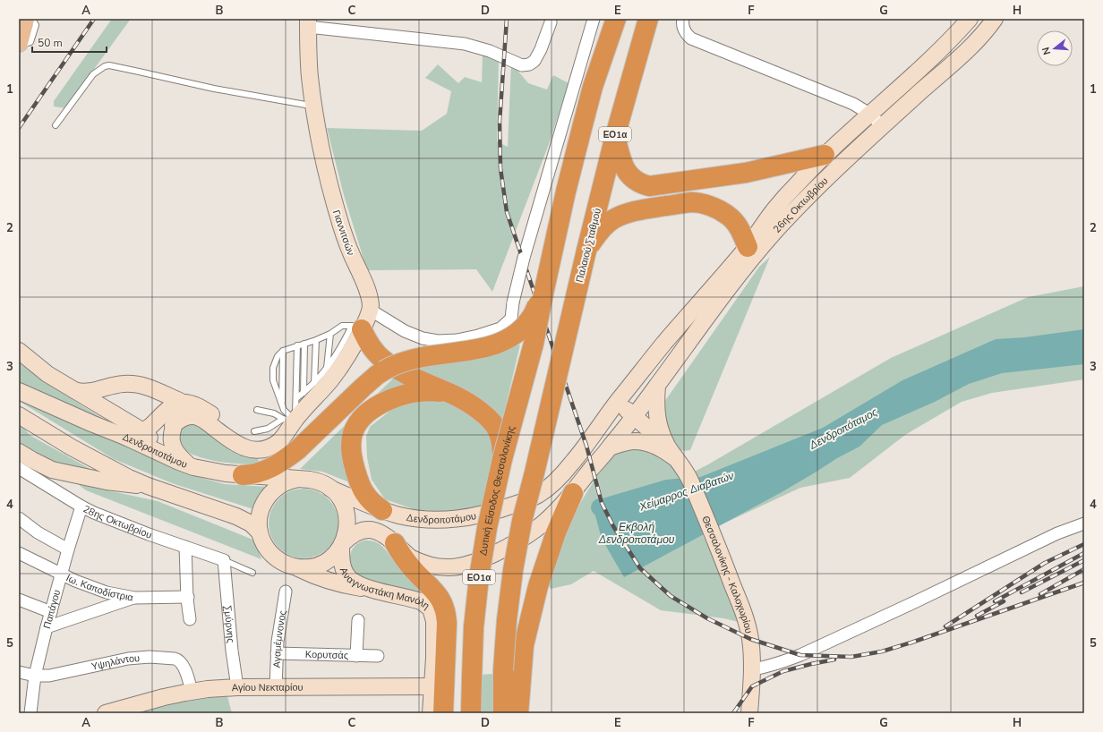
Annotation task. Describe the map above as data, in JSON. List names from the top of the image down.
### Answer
{
  "streets": {
    "highway": ["ΕΟ1α", "Παλαιού Σταθμού", "Δυτική Είσοδος Θεσσαλονίκης"],
    "main road": [
      "26ης Οκτωβρίου",
      "Γιαννιτσών",
      "Δενδροποτάμου",
      "Θεσσαλονίκης - Καλοχωρίου",
      "Αναγνωστάκη Μανόλη",
      "Αγίου Νεκταρίου"
    ],
    "street": [
      "28ης Οκτωβρίου",
      "Ιω. Καποδίστρια",
      "Παπάγου",
      "Σμύρνης",
      "Αγαμέμνονος",
      "Κορυτσάς",
      "Υψηλάντου"
    ]
  },
  "crossings": [
    ["ΕΟ1α", "Δυτική Είσοδος Θεσσαλονίκης"],
    ["26ης Οκτωβρίου", "Δενδροποτάμου"],
    ["Δενδροποτάμου", "Αναγνωστάκη Μανόλη"],
    ["28ης Οκτωβρίου", "Παπάγου"],
    ["28ης Οκτωβρίου", "Σμύρνης"],
    ["Ιω. Καποδίστρια", "Παπάγου"],
    ["Αναγνωστάκη Μανόλη", "Αγίου Νεκταρίου"],
    ["Παπάγου", "Υψηλάντου"],
    ["Σμύρνης", "Αγίου Νεκταρίου"],
    ["Αγαμέμνονος", "Κορυτσάς"],
    ["Αγαμέμνονος", "Αγίου Νεκταρίου"],
    ["Υψηλάντου", "Αγίου Νεκταρίου"]
  ],
  "water": ["Δενδροπόταμος", "Χείμαρρος Διαβατών", "Εκβολή Δενδροποτάμου"],
  "scale_bar": "50 m",
  "north": "left",
  "grid": {
    "columns": [
      "A",
      "B",
      "C",
      "D",
      "E",
      "F",
      "G",
      "H"
    ],
    "rows": [
      "1",
      "2",
      "3",
      "4",
      "5"
    ]
  }
}
